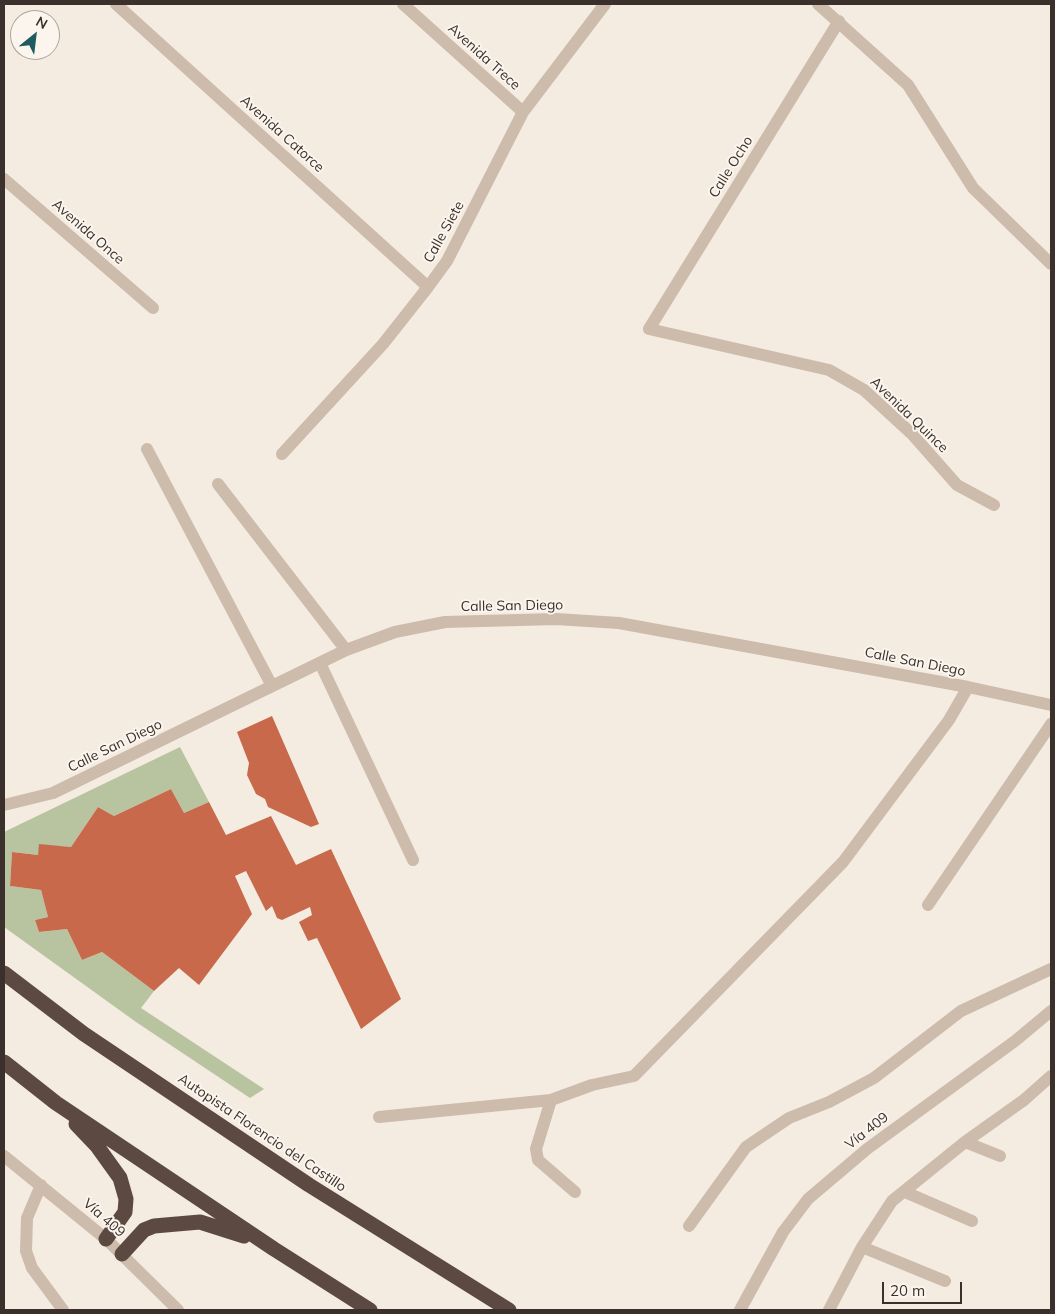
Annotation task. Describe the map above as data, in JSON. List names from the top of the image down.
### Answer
{
  "streets": {
    "highway": ["Autopista Florencio del Castillo"],
    "street": [
      "Avenida Trece",
      "Avenida Catorce",
      "Calle Ocho",
      "Avenida Once",
      "Calle Siete",
      "Avenida Quince",
      "Calle San Diego",
      "Vía 409"
    ]
  },
  "crossings": [
    ["Avenida Trece", "Calle Siete"],
    ["Avenida Catorce", "Calle Siete"],
    ["Calle Ocho", "Avenida Quince"]
  ],
  "scale_bar": "20 m",
  "north": "top right"
}
